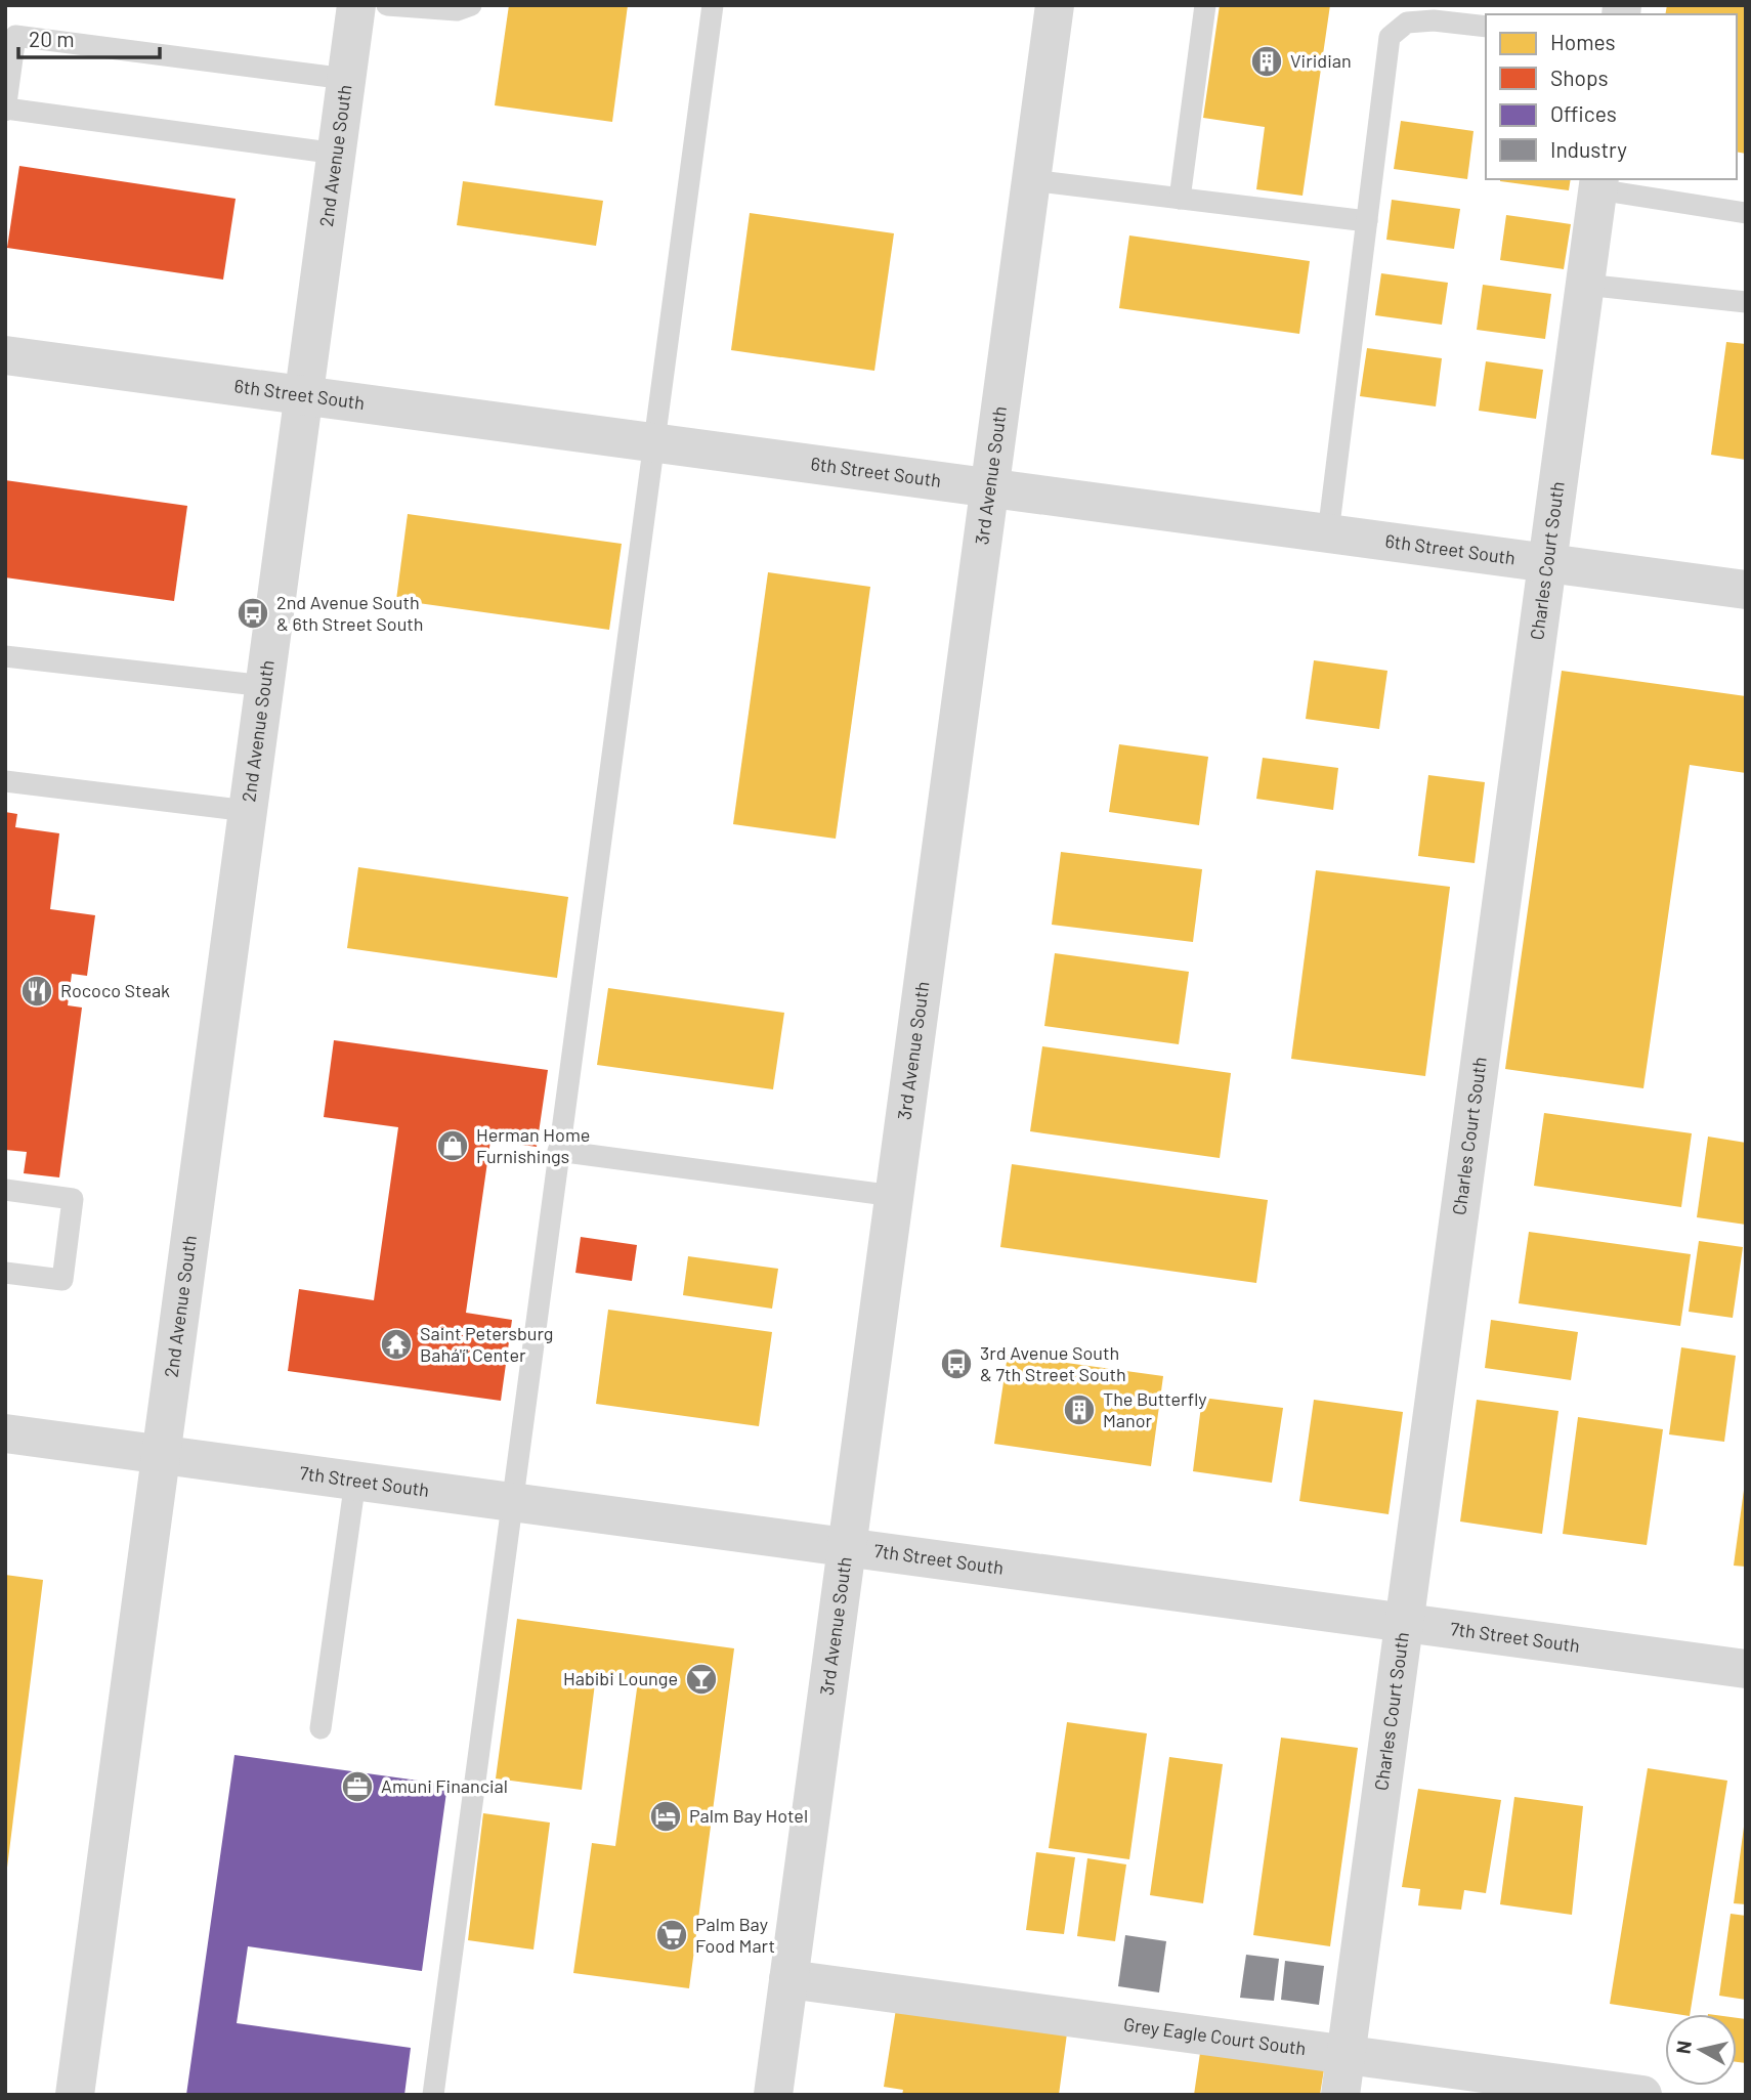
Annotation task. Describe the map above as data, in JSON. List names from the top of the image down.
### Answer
{
  "streets": {
    "street": [
      "2nd Avenue South",
      "6th Street South",
      "3rd Avenue South",
      "Charles Court South",
      "7th Street South",
      "Grey Eagle Court South"
    ]
  },
  "crossings": [
    ["2nd Avenue South", "6th Street South"],
    ["2nd Avenue South", "7th Street South"],
    ["6th Street South", "3rd Avenue South"],
    ["6th Street South", "Charles Court South"],
    ["3rd Avenue South", "7th Street South"],
    ["3rd Avenue South", "Grey Eagle Court South"],
    ["Charles Court South", "7th Street South"],
    ["Charles Court South", "Grey Eagle Court South"]
  ],
  "places": {
    "building": ["Viridian", "The Butterfly Manor"],
    "bus stop": ["2nd Avenue South & 6th Street South", "3rd Avenue South & 7th Street South"],
    "restaurant": ["Rococo Steak"],
    "shop": ["Herman Home Furnishings"],
    "temple": ["Saint Petersburg Bahá'í' Center"],
    "bar": ["Habibi Lounge"],
    "office": ["Amuni Financial"],
    "hotel": ["Palm Bay Hotel"],
    "supermarket": ["Palm Bay Food Mart"]
  },
  "legend": [
    "Homes",
    "Shops",
    "Offices",
    "Industry"
  ],
  "scale_bar": "20 m",
  "north": "left"
}
